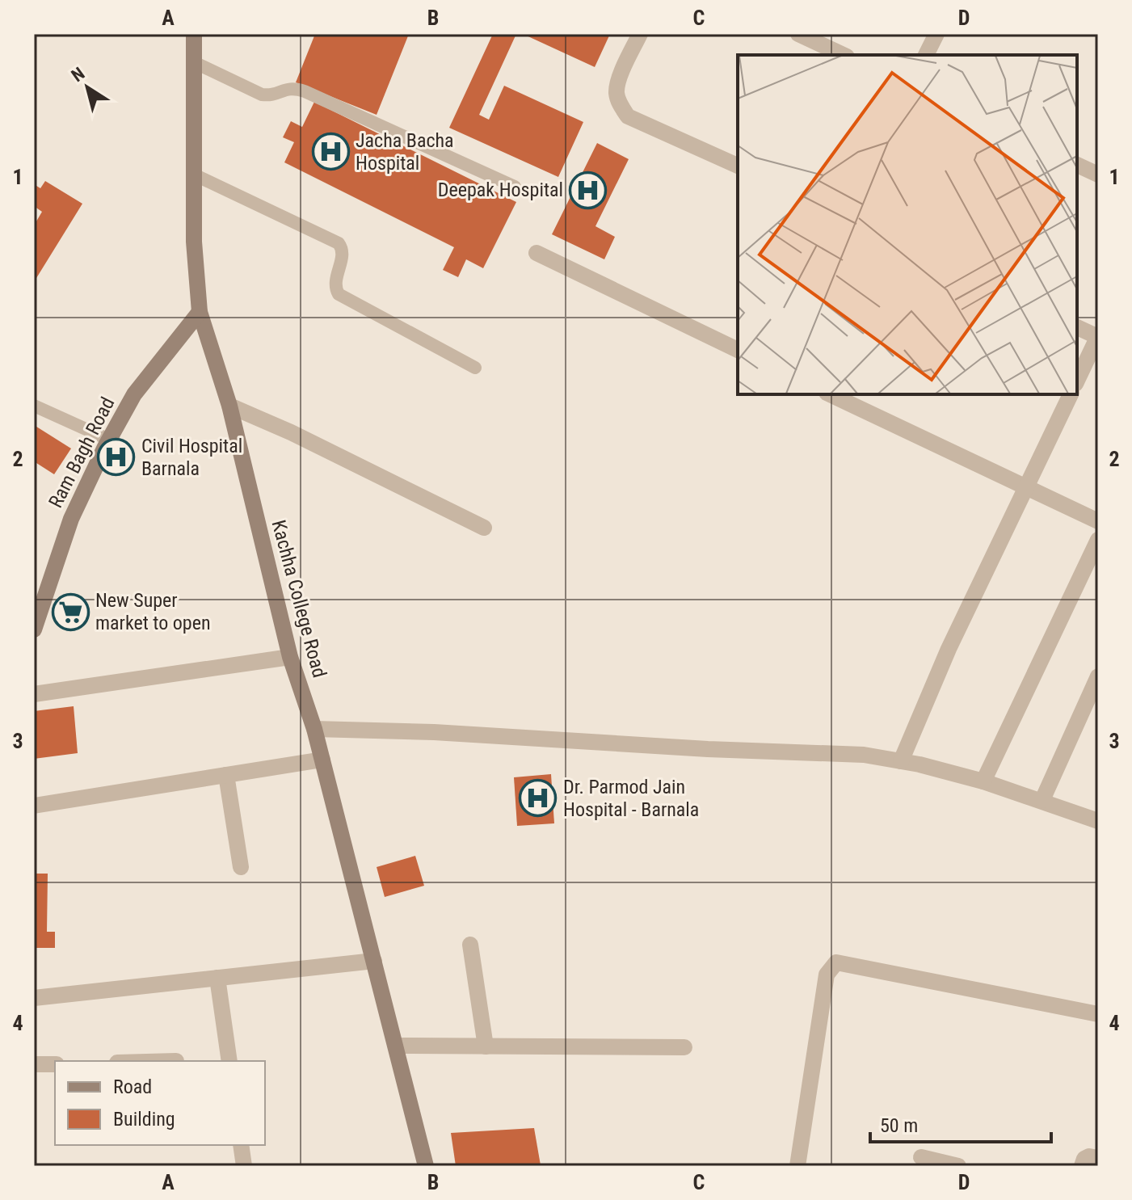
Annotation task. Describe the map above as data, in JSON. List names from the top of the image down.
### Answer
{
  "streets": {
    "street": ["Ram Bagh Road", "Kachha College Road"]
  },
  "crossings": [
    ["Ram Bagh Road", "Kachha College Road"]
  ],
  "places": {
    "hospital": [
      "Jacha Bacha Hospital",
      "Deepak Hospital",
      "Civil Hospital Barnala",
      "Dr. Parmod Jain Hospital - Barnala"
    ],
    "supermarket": ["New Super market to open"]
  },
  "legend": ["Road", "Building"],
  "scale_bar": "50 m",
  "north": "top left",
  "grid": {
    "columns": [
      "A",
      "B",
      "C",
      "D"
    ],
    "rows": [
      "1",
      "2",
      "3",
      "4"
    ]
  }
}
